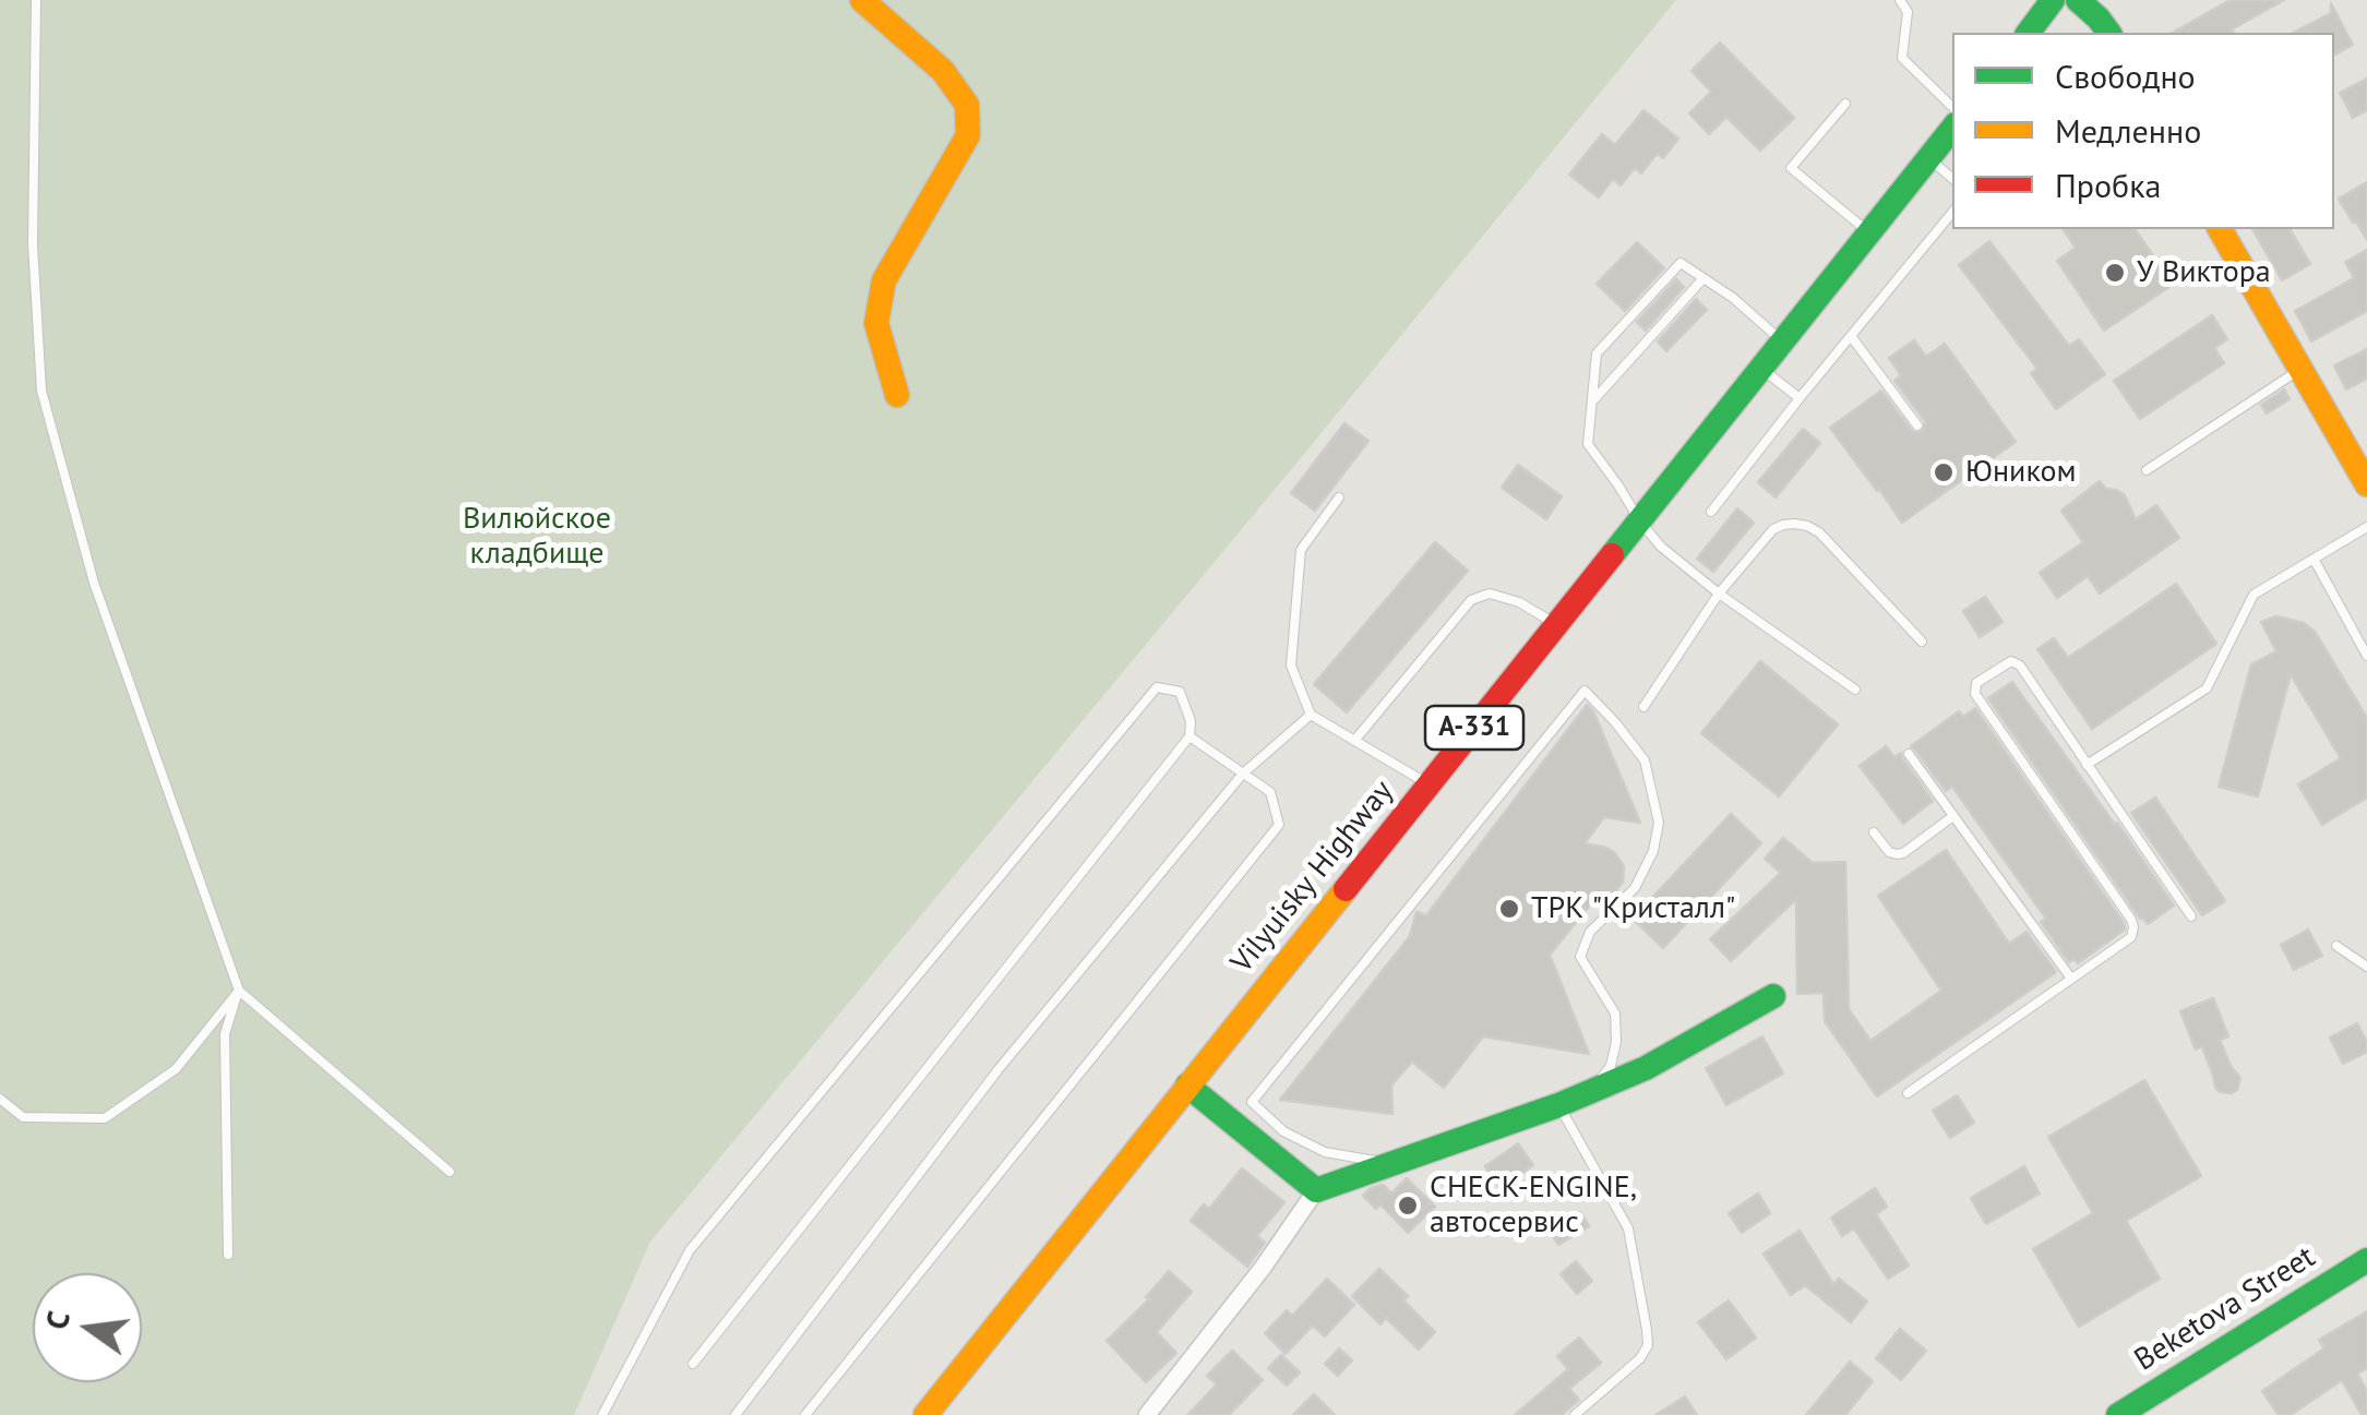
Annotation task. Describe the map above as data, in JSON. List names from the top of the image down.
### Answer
{
  "streets": {
    "main road": ["А-331", "Vilyuisky Highway", "Beketova Street"]
  },
  "parks": ["Вилюйское кладбище"],
  "places": [
    "У Виктора",
    "Юником",
    "ТРК \"Кристалл\"",
    "CHECK-ENGINE, автосервис"
  ],
  "legend": ["Свободно", "Медленно", "Пробка"],
  "north": "left"
}
